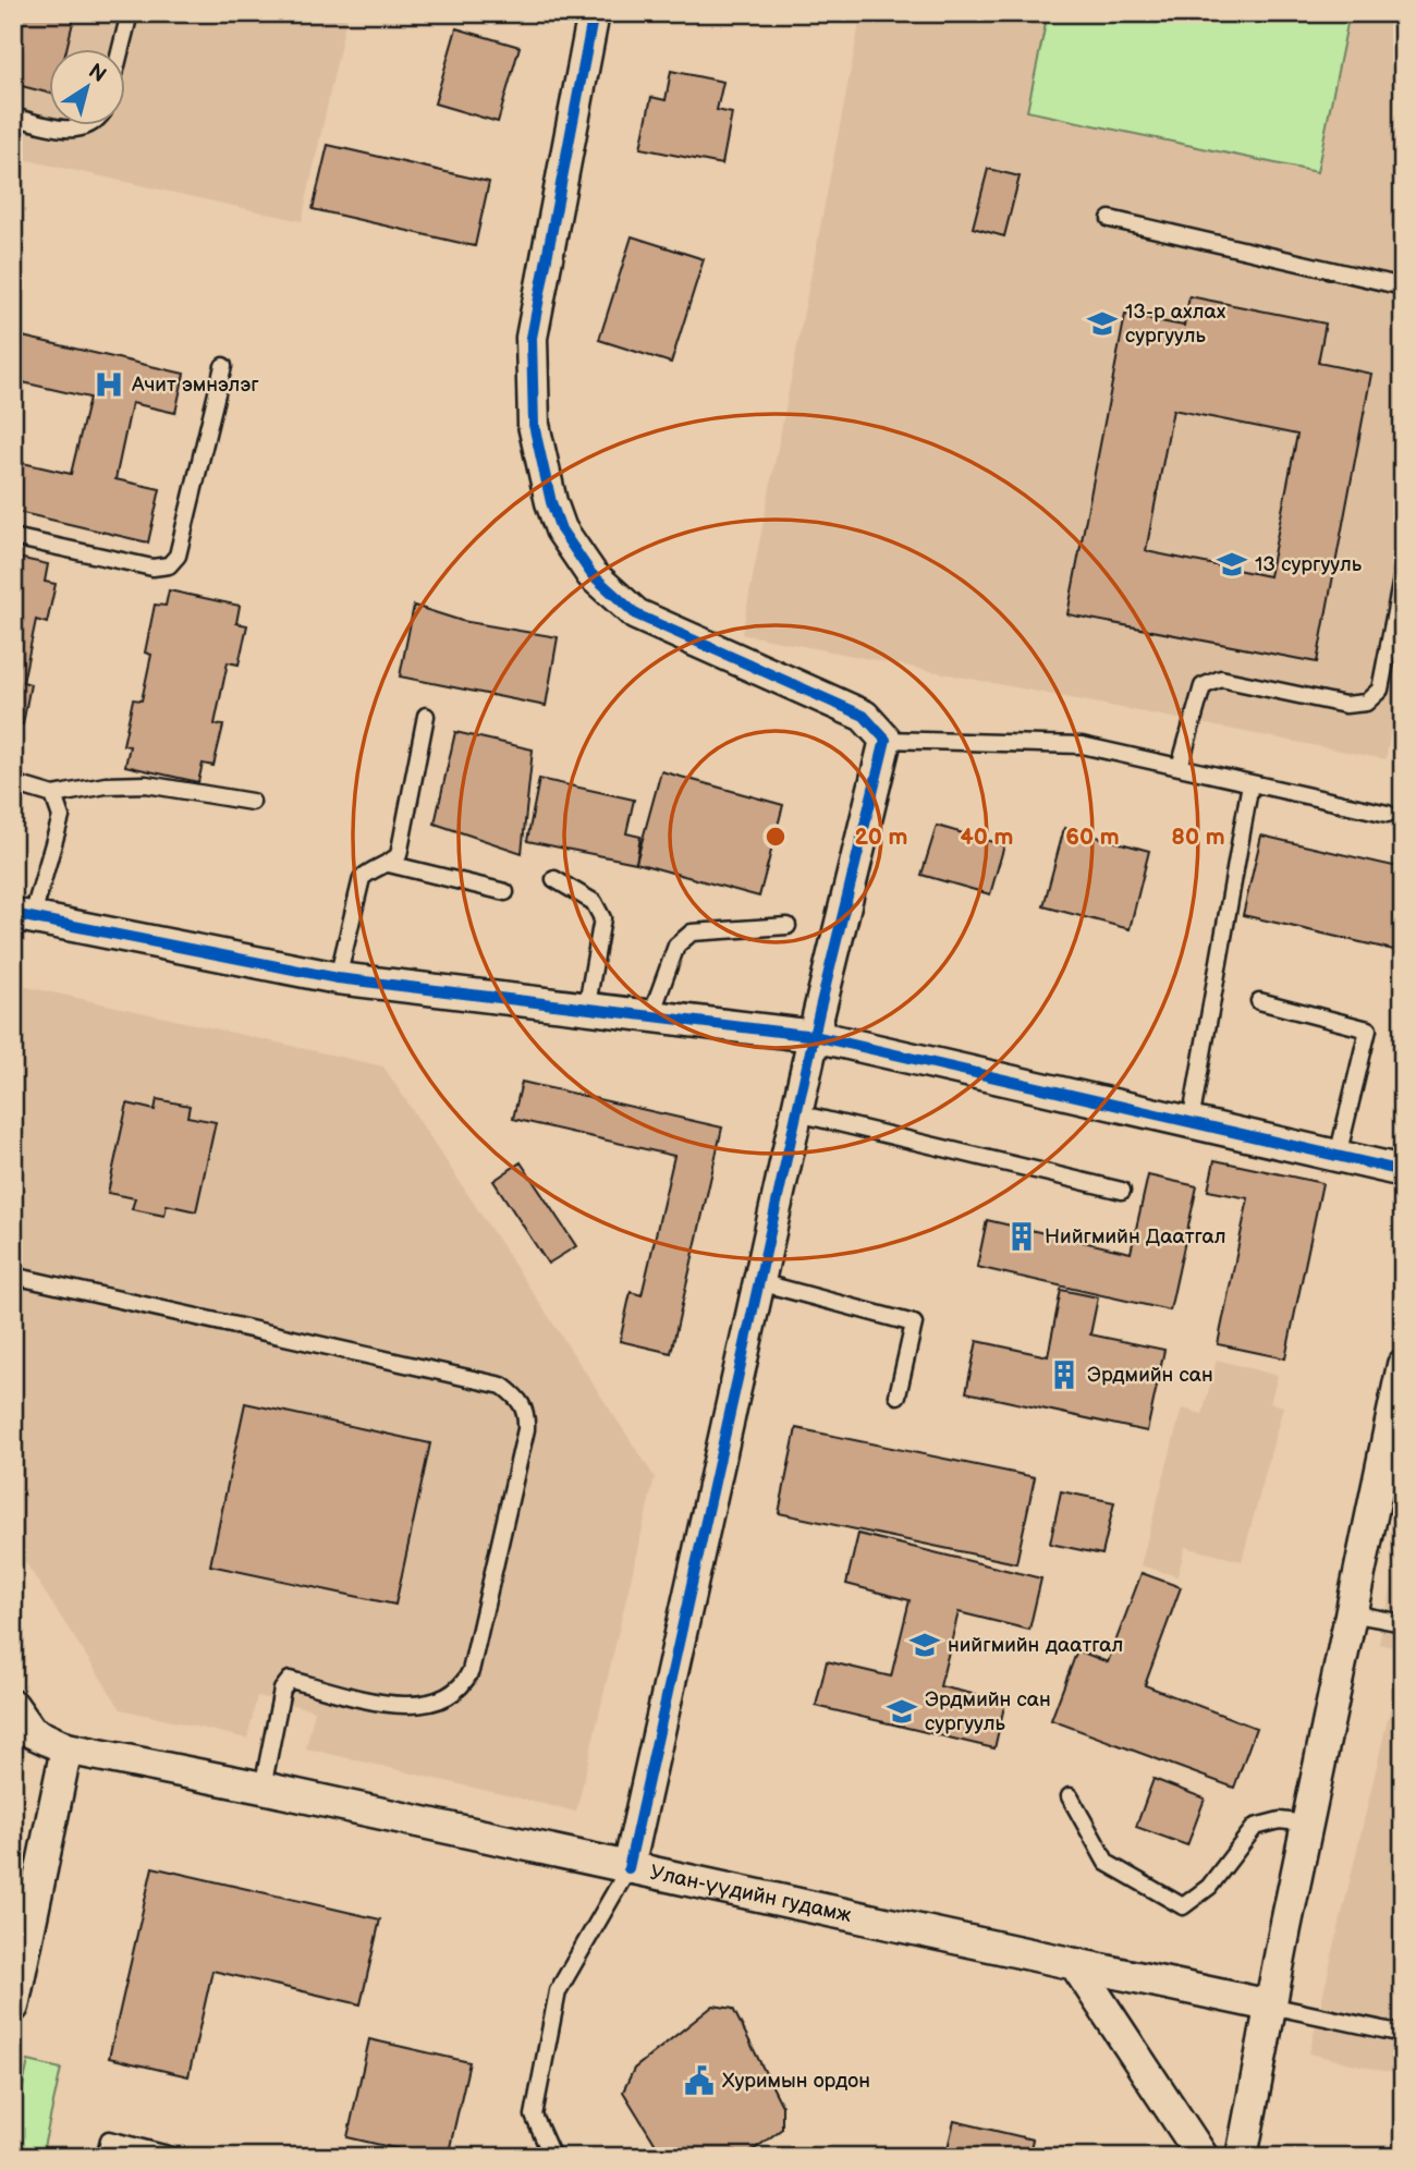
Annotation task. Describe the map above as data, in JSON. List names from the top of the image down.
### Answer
{
  "streets": {
    "street": ["Улан-үүдийн гудамж"]
  },
  "places": {
    "school or university": [
      "13-р ахлах сургууль",
      "13 сургууль",
      "нийгмийн даатгал",
      "Эрдмийн сан сургууль"
    ],
    "hospital": ["Ачит эмнэлэг"],
    "building": ["Нийгмийн Даатгал", "Эрдмийн сан"],
    "public building": ["Хуримын ордон"]
  },
  "north": "top right",
  "rings": [
    "20 m",
    "40 m",
    "60 m",
    "80 m"
  ]
}
